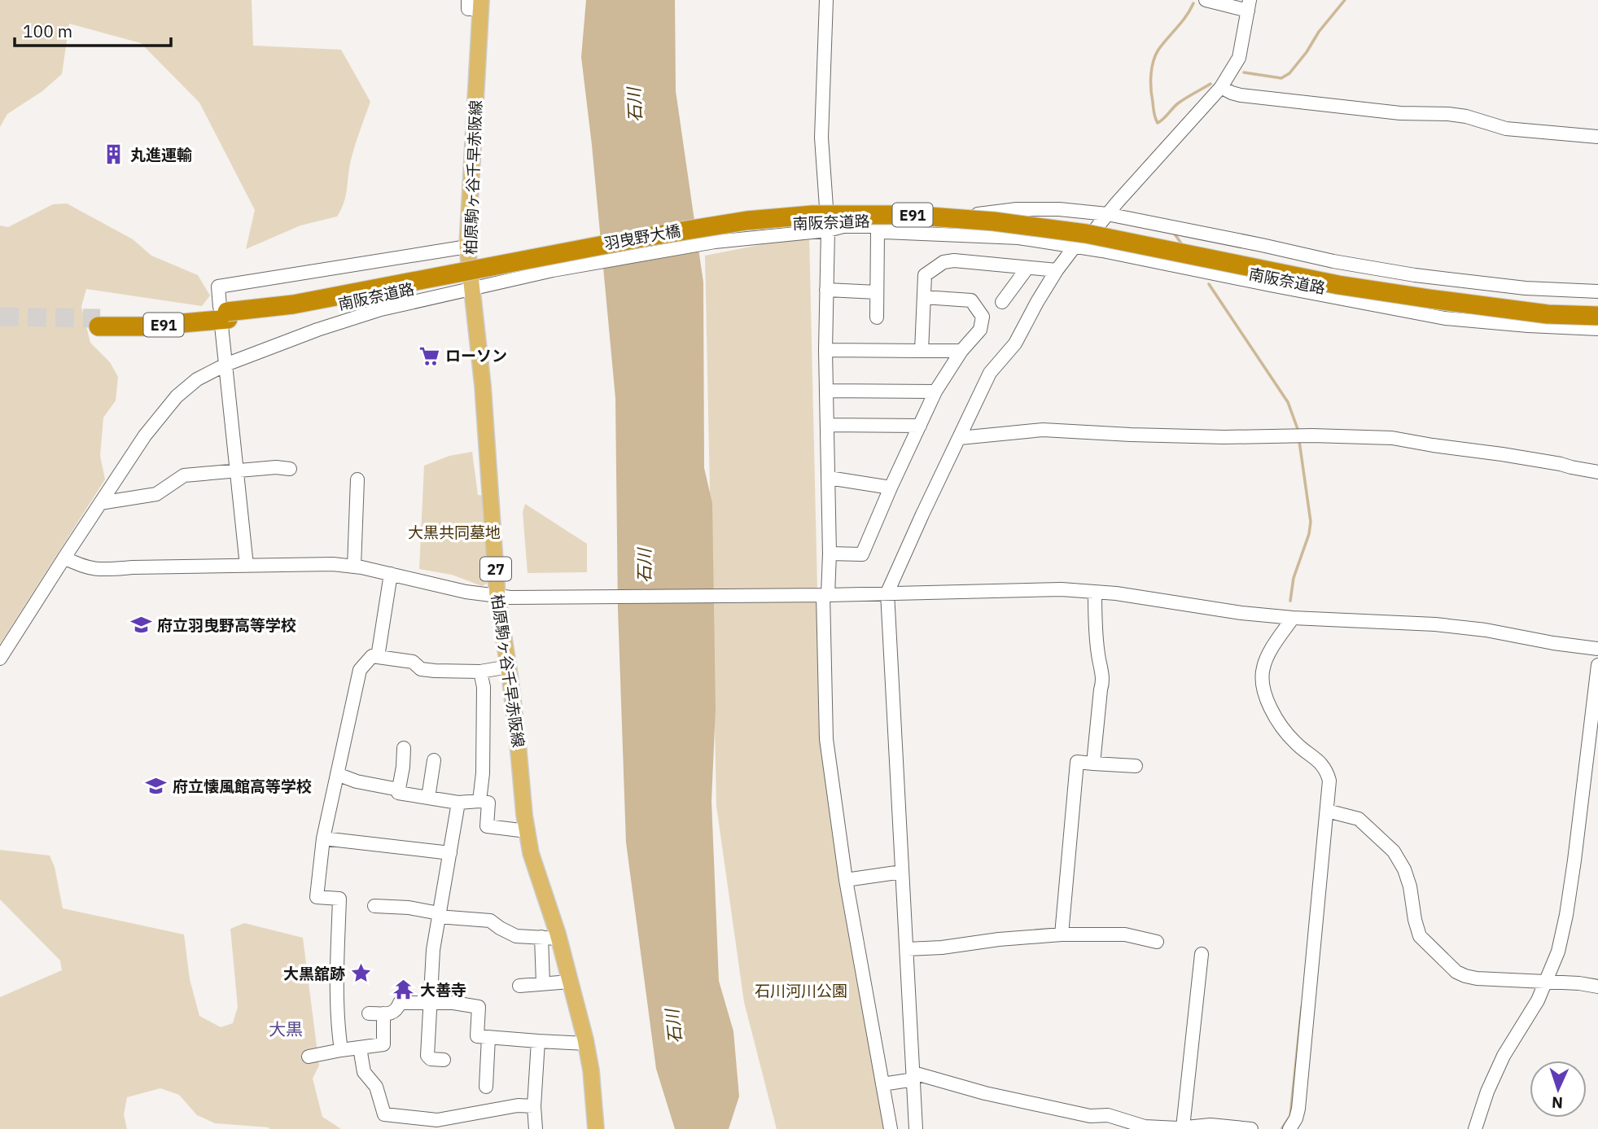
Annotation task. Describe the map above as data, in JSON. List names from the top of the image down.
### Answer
{
  "streets": {
    "highway": ["E91", "南阪奈道路"],
    "main road": ["柏原駒ヶ谷千早赤阪線", "27"],
    "street": ["羽曳野大橋"]
  },
  "crossings": [
    ["柏原駒ヶ谷千早赤阪線", "羽曳野大橋"]
  ],
  "districts": ["大黒"],
  "water": ["石川"],
  "parks": ["大黒共同墓地", "石川河川公園"],
  "places": {
    "building": ["丸進運輸"],
    "supermarket": ["ローソン"],
    "school or university": ["府立羽曳野高等学校", "府立懐風館高等学校"],
    "place": ["大黒舘跡"],
    "temple": ["大善寺"]
  },
  "scale_bar": "100 m",
  "north": "bottom"
}
